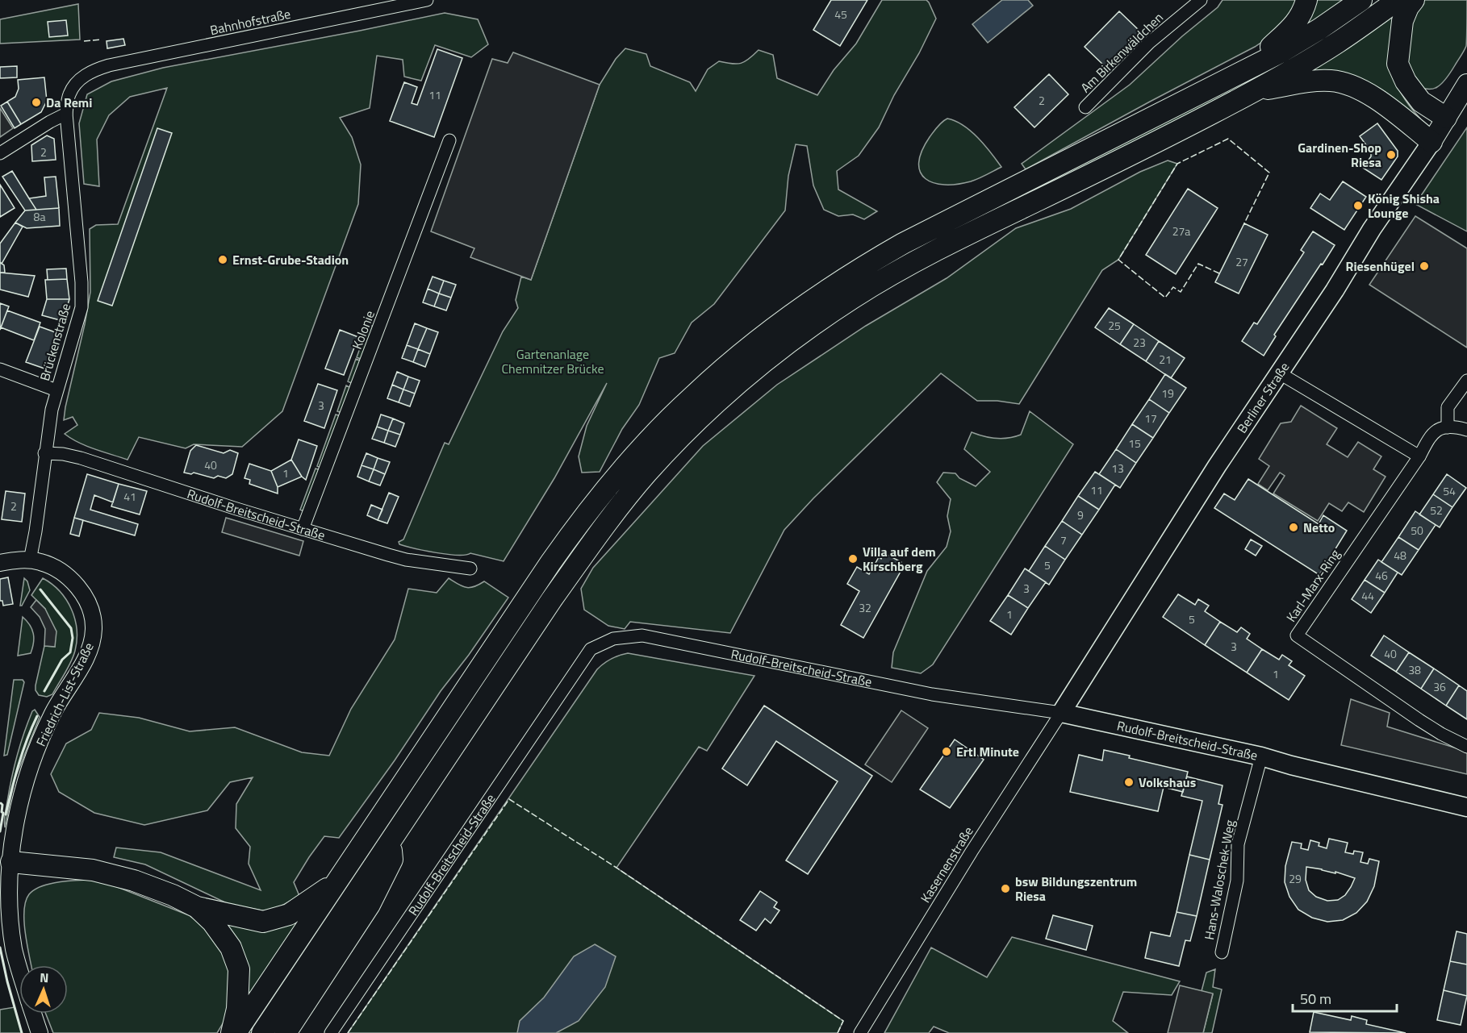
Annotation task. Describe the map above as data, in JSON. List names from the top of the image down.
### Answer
{
  "streets": {
    "main road": ["Berliner Straße", "Rudolf-Breitscheid-Straße"],
    "street": [
      "Bahnhofstraße",
      "Am Birkenwäldchen",
      "Kolonie",
      "Brückenstraße",
      "Karl-Marx-Ring",
      "Friedrich-List-Straße",
      "Kasernenstraße",
      "Hans-Waloschek-Weg"
    ]
  },
  "crossings": [
    ["Bahnhofstraße", "Brückenstraße"],
    ["Kolonie", "Rudolf-Breitscheid-Straße"],
    ["Brückenstraße", "Rudolf-Breitscheid-Straße"],
    ["Brückenstraße", "Friedrich-List-Straße"],
    ["Berliner Straße", "Rudolf-Breitscheid-Straße"],
    ["Berliner Straße", "Kasernenstraße"],
    ["Rudolf-Breitscheid-Straße", "Kasernenstraße"],
    ["Rudolf-Breitscheid-Straße", "Hans-Waloschek-Weg"]
  ],
  "parks": ["Gartenanlage Chemnitzer Brücke"],
  "places": [
    "Da Remi",
    "Gardinen-Shop Riesa",
    "König Shisha Lounge",
    "Ernst-Grube-Stadion",
    "Riesenhügel",
    "Netto",
    "Villa auf dem Kirschberg",
    "Ertl Minute",
    "Volkshaus",
    "bsw Bildungszentrum Riesa"
  ],
  "house_numbers": [
    "45",
    "11",
    "2",
    "2",
    "8a",
    "27a",
    "27",
    "25",
    "23",
    "21",
    "19",
    "3",
    "17",
    "15",
    "40",
    "13",
    "1",
    "11",
    "54",
    "41",
    "2",
    "52",
    "9",
    "50",
    "7",
    "48",
    "5",
    "46",
    "3",
    "44",
    "32",
    "1",
    "5",
    "3",
    "40",
    "38",
    "1",
    "36",
    "29"
  ],
  "scale_bar": "50 m",
  "north": "top"
}
